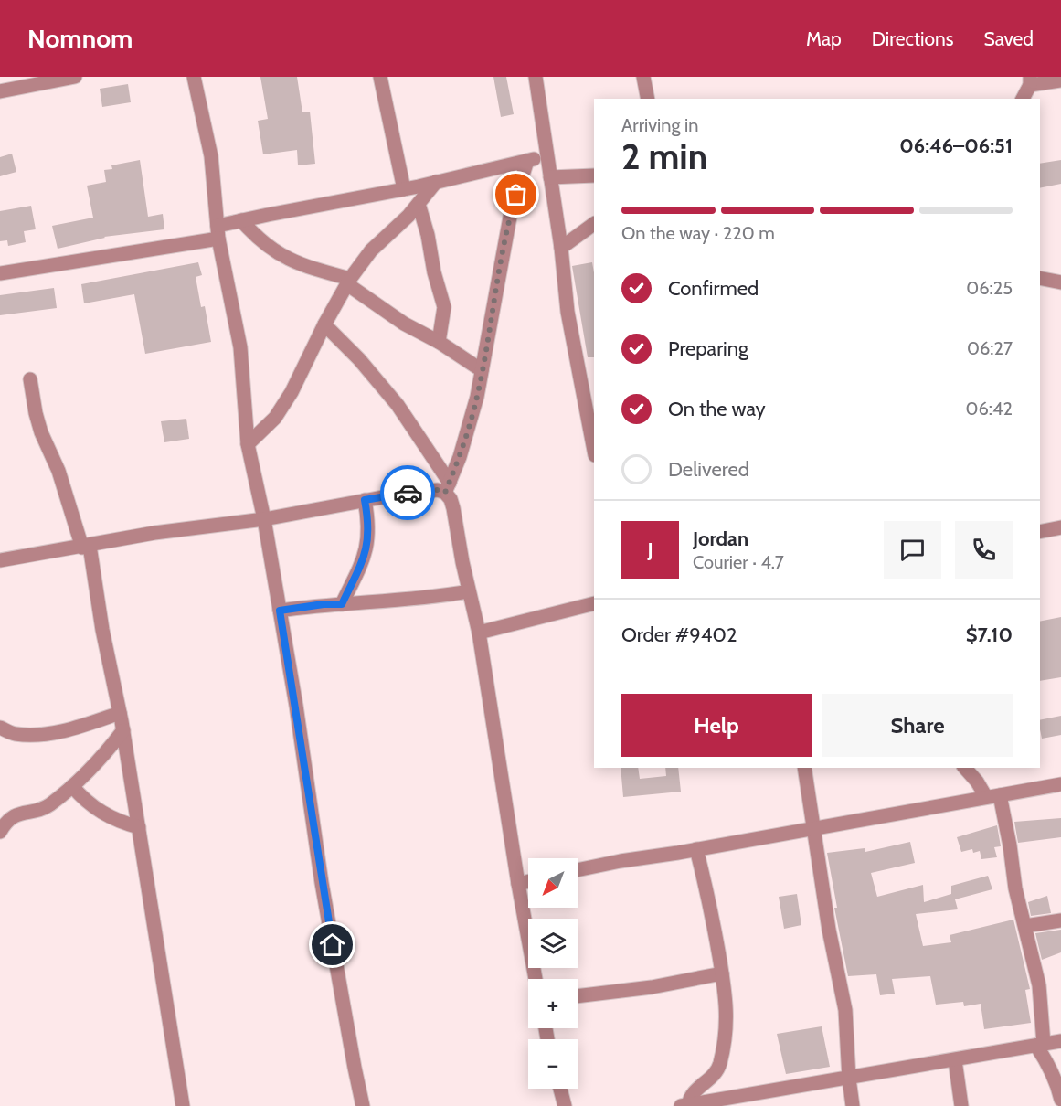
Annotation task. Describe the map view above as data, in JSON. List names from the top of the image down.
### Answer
{
  "north": "bottom left",
  "page": {
    "header": "Nomnom",
    "nav": ["Map", "Directions", "Saved"],
    "heading": ["2 min", "Arriving in", "06:46–06:51"],
    "panel": [
      "Jordan",
      "Courier · 4.7",
      "Order #9402",
      "$7.10"
    ],
    "bar": "On the way · 220 m",
    "list": [
      ["Confirmed", "06:25"],
      ["Preparing", "06:27"],
      ["On the way", "06:42"],
      "Delivered"
    ],
    "round": "J",
    "buttons": ["Help", "Share"],
    "map_buttons": ["+", "−"]
  }
}
